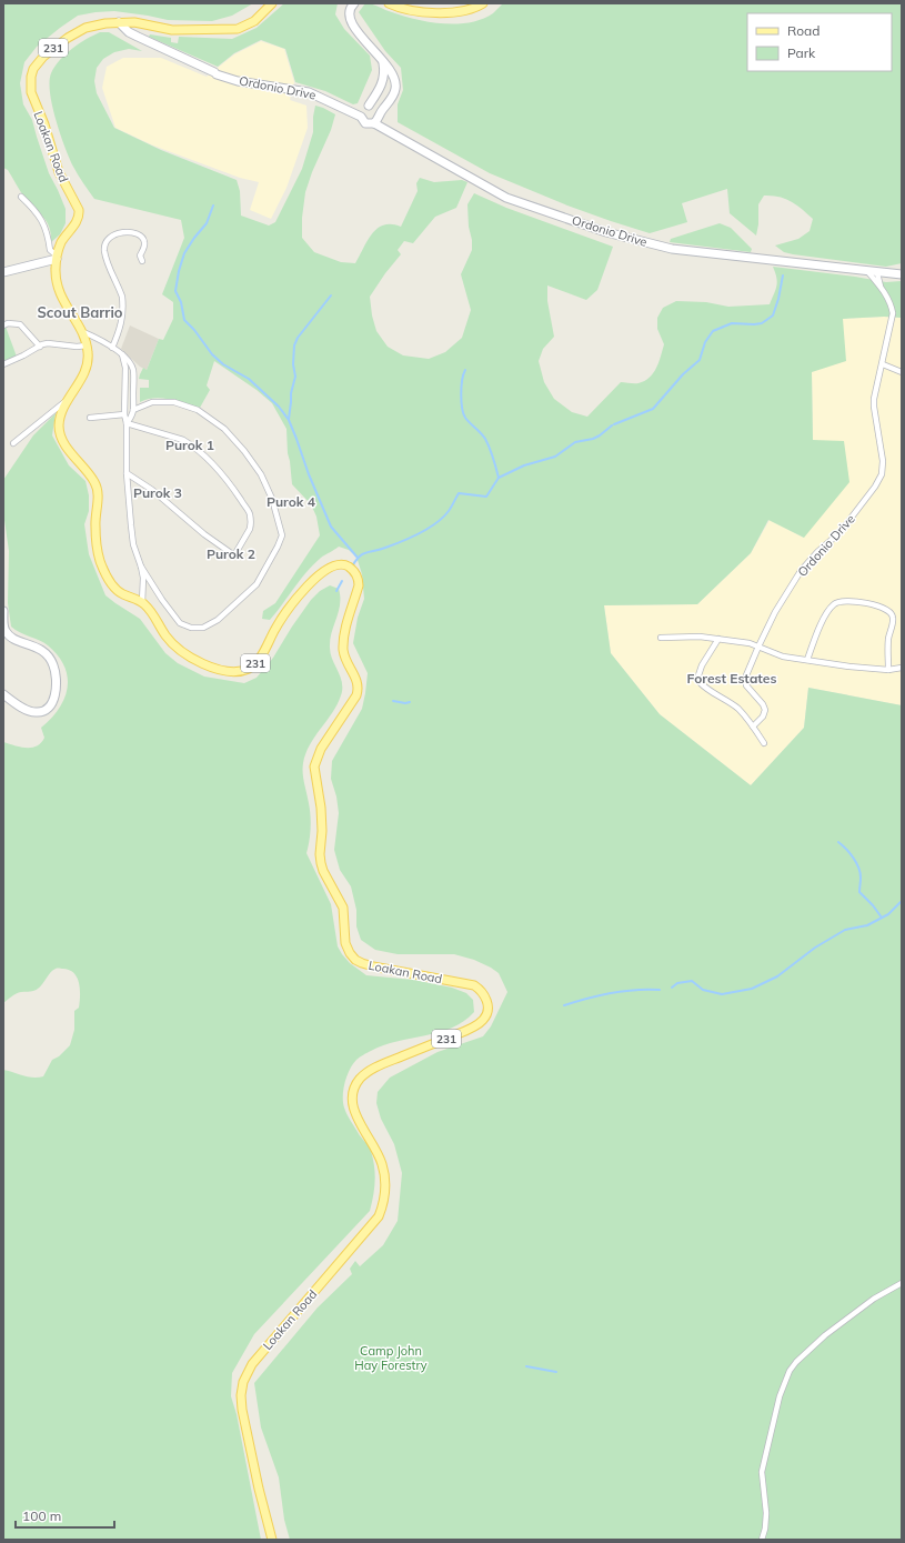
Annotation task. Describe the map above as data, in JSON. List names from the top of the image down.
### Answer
{
  "streets": {
    "main road": ["231", "Loakan Road"],
    "street": ["Ordonio Drive"]
  },
  "crossings": [
    ["Ordonio Drive", "Loakan Road"]
  ],
  "districts": [
    "Scout Barrio",
    "Purok 1",
    "Purok 3",
    "Purok 4",
    "Purok 2",
    "Forest Estates"
  ],
  "parks": ["Camp John Hay Forestry"],
  "legend": ["Road", "Park"],
  "scale_bar": "100 m"
}
